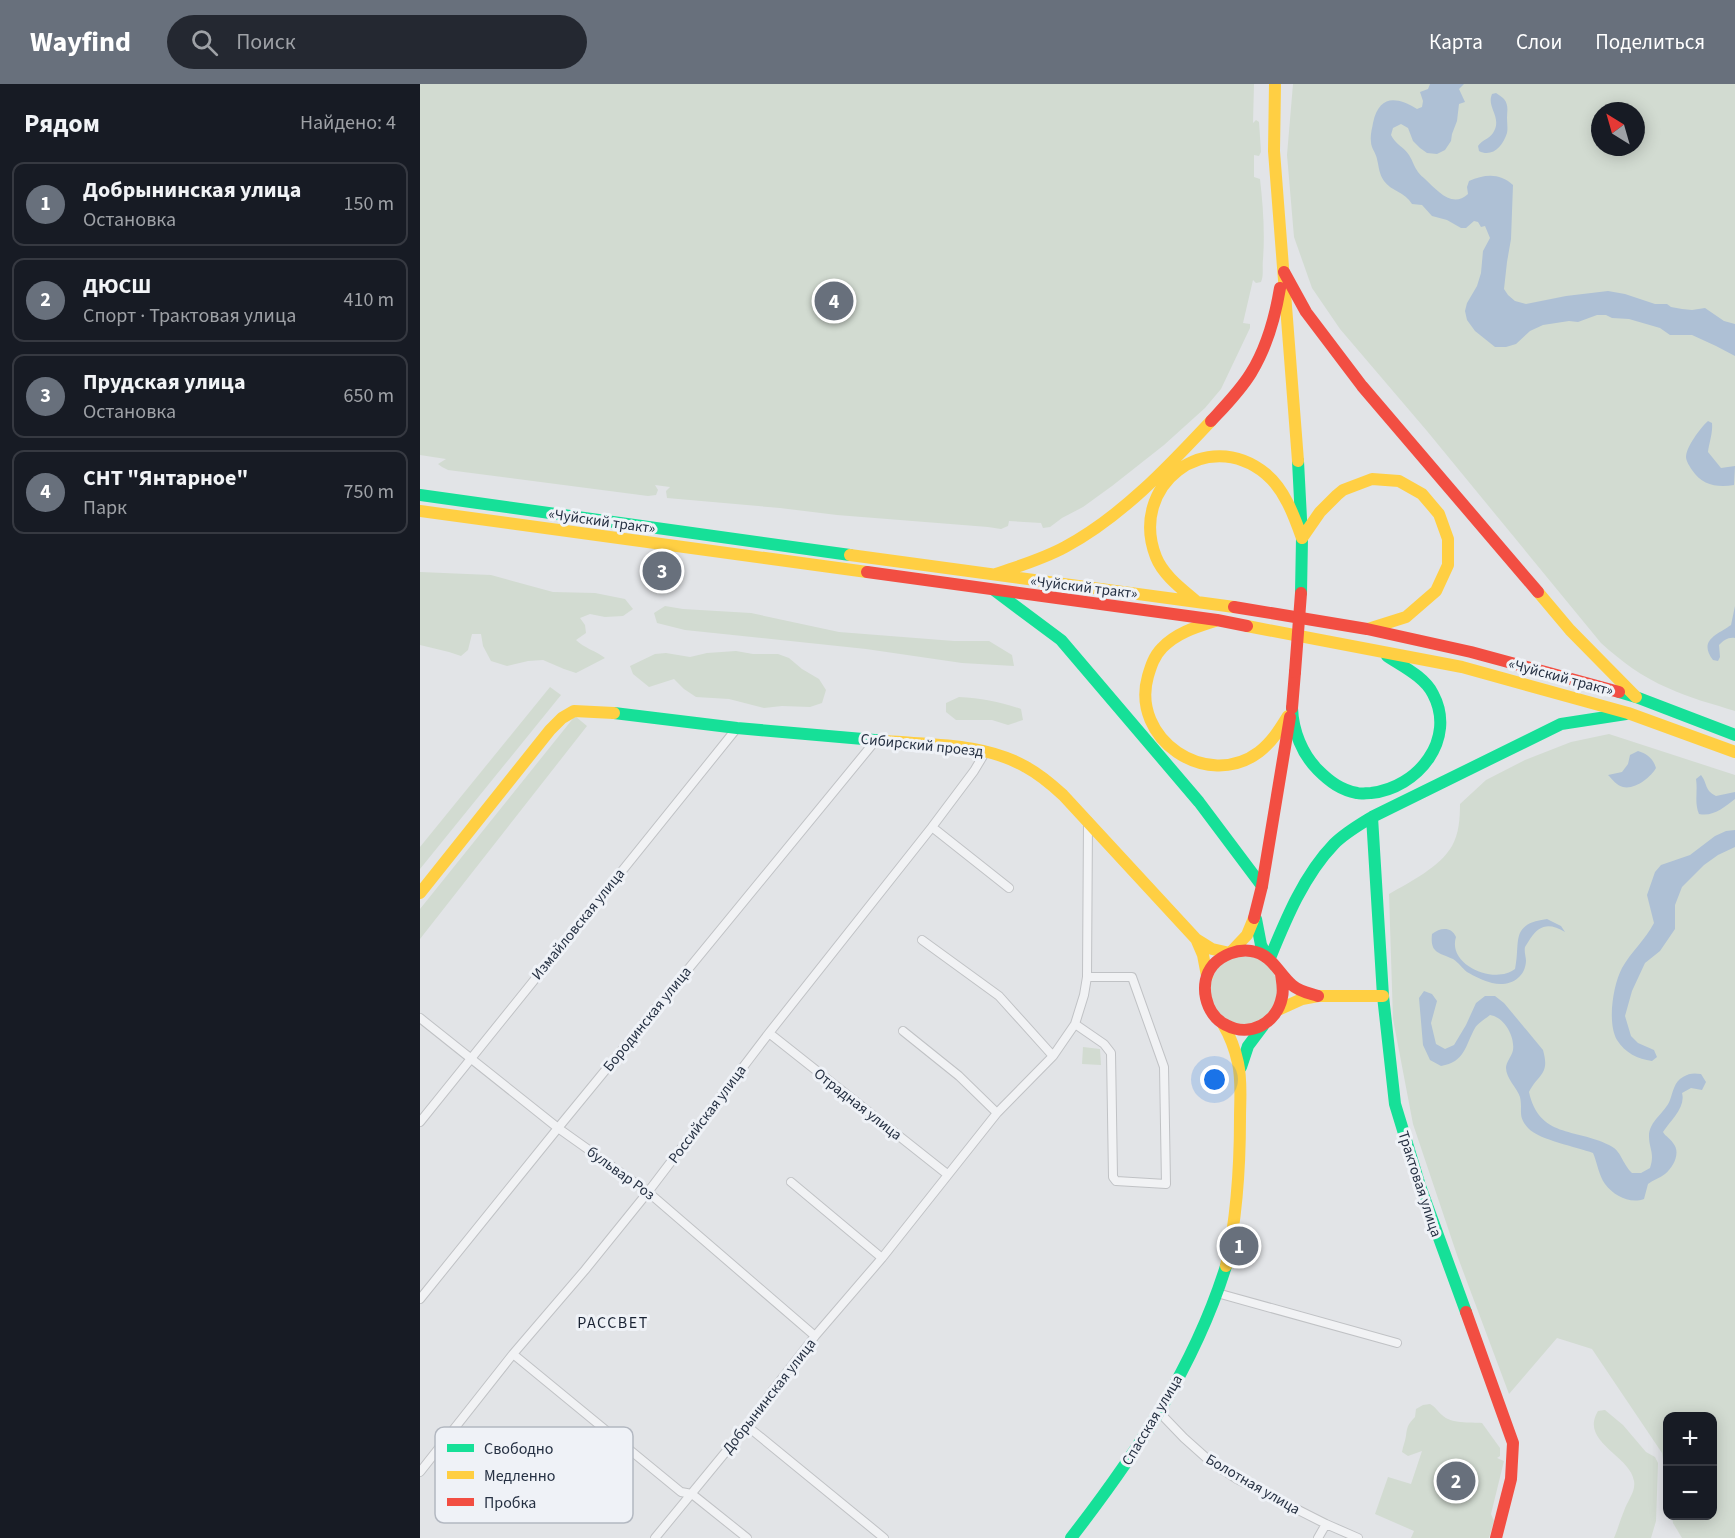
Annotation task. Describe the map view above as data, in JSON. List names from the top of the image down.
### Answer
{
  "streets": {
    "main road": [
      "«Чуйский тракт»",
      "Сибирский проезд",
      "Трактовая улица",
      "Спасская улица"
    ],
    "street": [
      "Измайловская улица",
      "Бородинская улица",
      "Отрадная улица",
      "Российская улица",
      "бульвар Роз",
      "Добрынинская улица",
      "Болотная улица"
    ]
  },
  "crossings": [
    ["Сибирский проезд", "Измайловская улица"],
    ["Сибирский проезд", "Бородинская улица"],
    ["Сибирский проезд", "Российская улица"],
    ["Сибирский проезд", "Добрынинская улица"],
    ["Сибирский проезд", "Спасская улица"],
    ["Измайловская улица", "бульвар Роз"],
    ["Бородинская улица", "бульвар Роз"],
    ["Отрадная улица", "Российская улица"],
    ["Отрадная улица", "Добрынинская улица"],
    ["Российская улица", "бульвар Роз"],
    ["бульвар Роз", "Добрынинская улица"],
    ["Спасская улица", "Болотная улица"]
  ],
  "districts": ["РАССВЕТ"],
  "legend": ["Свободно", "Медленно", "Пробка"],
  "north": "top left",
  "page": {
    "header": "Wayfind",
    "search": "Поиск",
    "nav": ["Карта", "Слои", "Поделиться"],
    "heading": ["Рядом", "Найдено: 4"],
    "list": [
      {
        "mark": "1",
        "name": "Добрынинская улица",
        "note": "Остановка",
        "value": "150 m"
      },
      {
        "mark": "2",
        "name": "ДЮСШ",
        "note": "Спорт · Трактовая улица",
        "value": "410 m"
      },
      {
        "mark": "3",
        "name": "Прудская улица",
        "note": "Остановка",
        "value": "650 m"
      },
      {
        "mark": "4",
        "name": "СНТ \"Янтарное\"",
        "note": "Парк",
        "value": "750 m"
      }
    ],
    "pins": [
      "4",
      "3",
      "1",
      "2"
    ],
    "map_buttons": ["+", "−"]
  }
}
